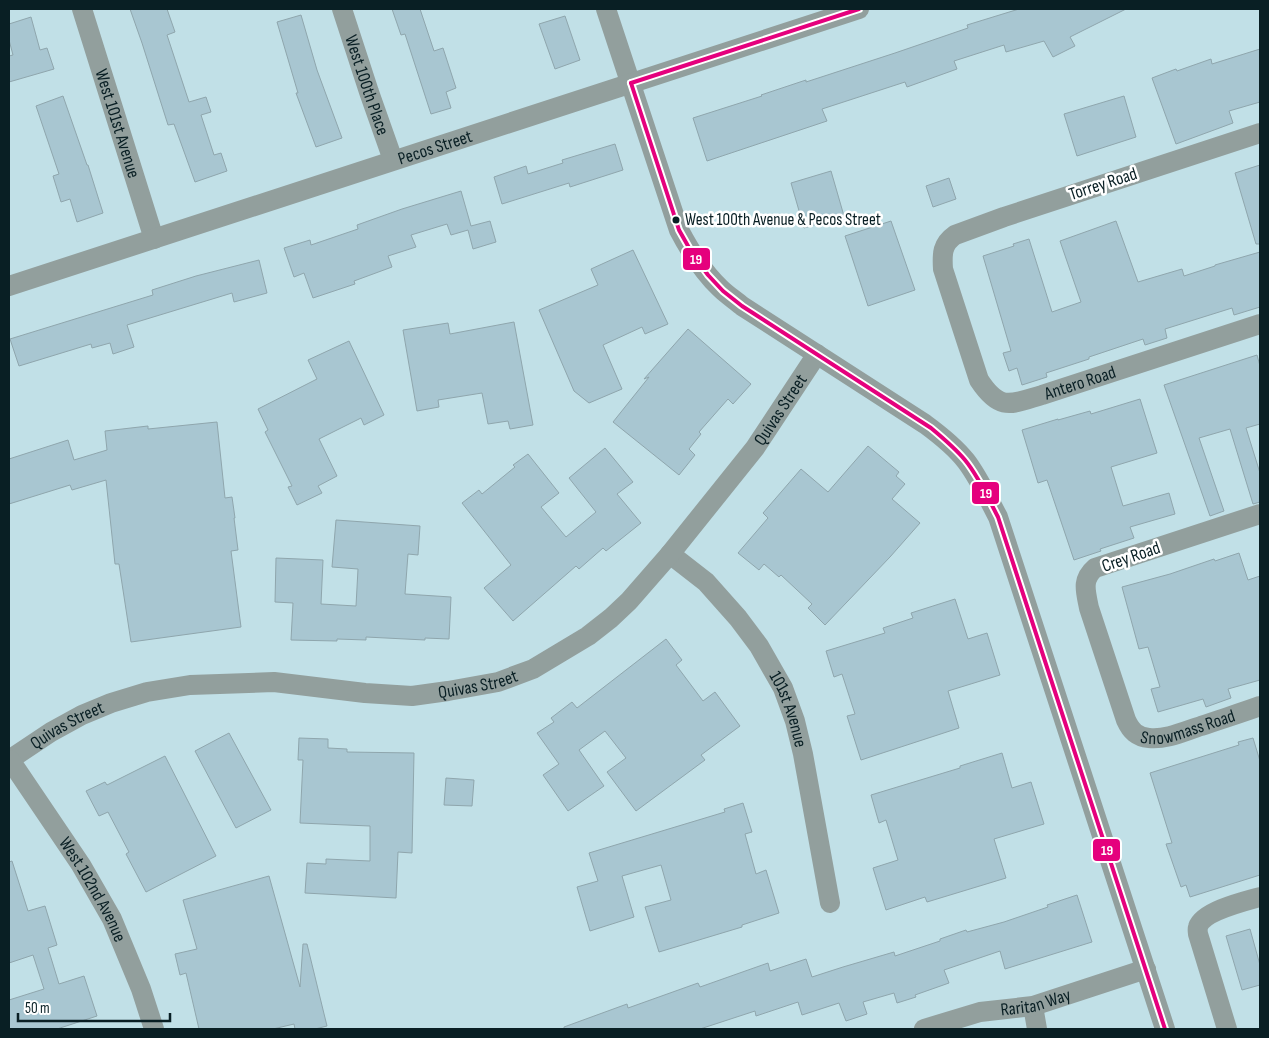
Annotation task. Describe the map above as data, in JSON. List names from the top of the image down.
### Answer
{
  "streets": {
    "street": [
      "West 100th Place",
      "West 101st Avenue",
      "Pecos Street",
      "Torrey Road",
      "Antero Road",
      "Quivas Street",
      "Crey Road",
      "101st Avenue",
      "Snowmass Road",
      "West 102nd Avenue",
      "Raritan Way"
    ]
  },
  "crossings": [
    ["West 100th Place", "Pecos Street"],
    ["West 101st Avenue", "Pecos Street"],
    ["Torrey Road", "Antero Road"],
    ["Quivas Street", "101st Avenue"],
    ["Quivas Street", "West 102nd Avenue"],
    ["Crey Road", "Snowmass Road"]
  ],
  "places": ["West 100th Avenue & Pecos Street"],
  "lines": ["transit line 19"],
  "scale_bar": "50 m"
}
